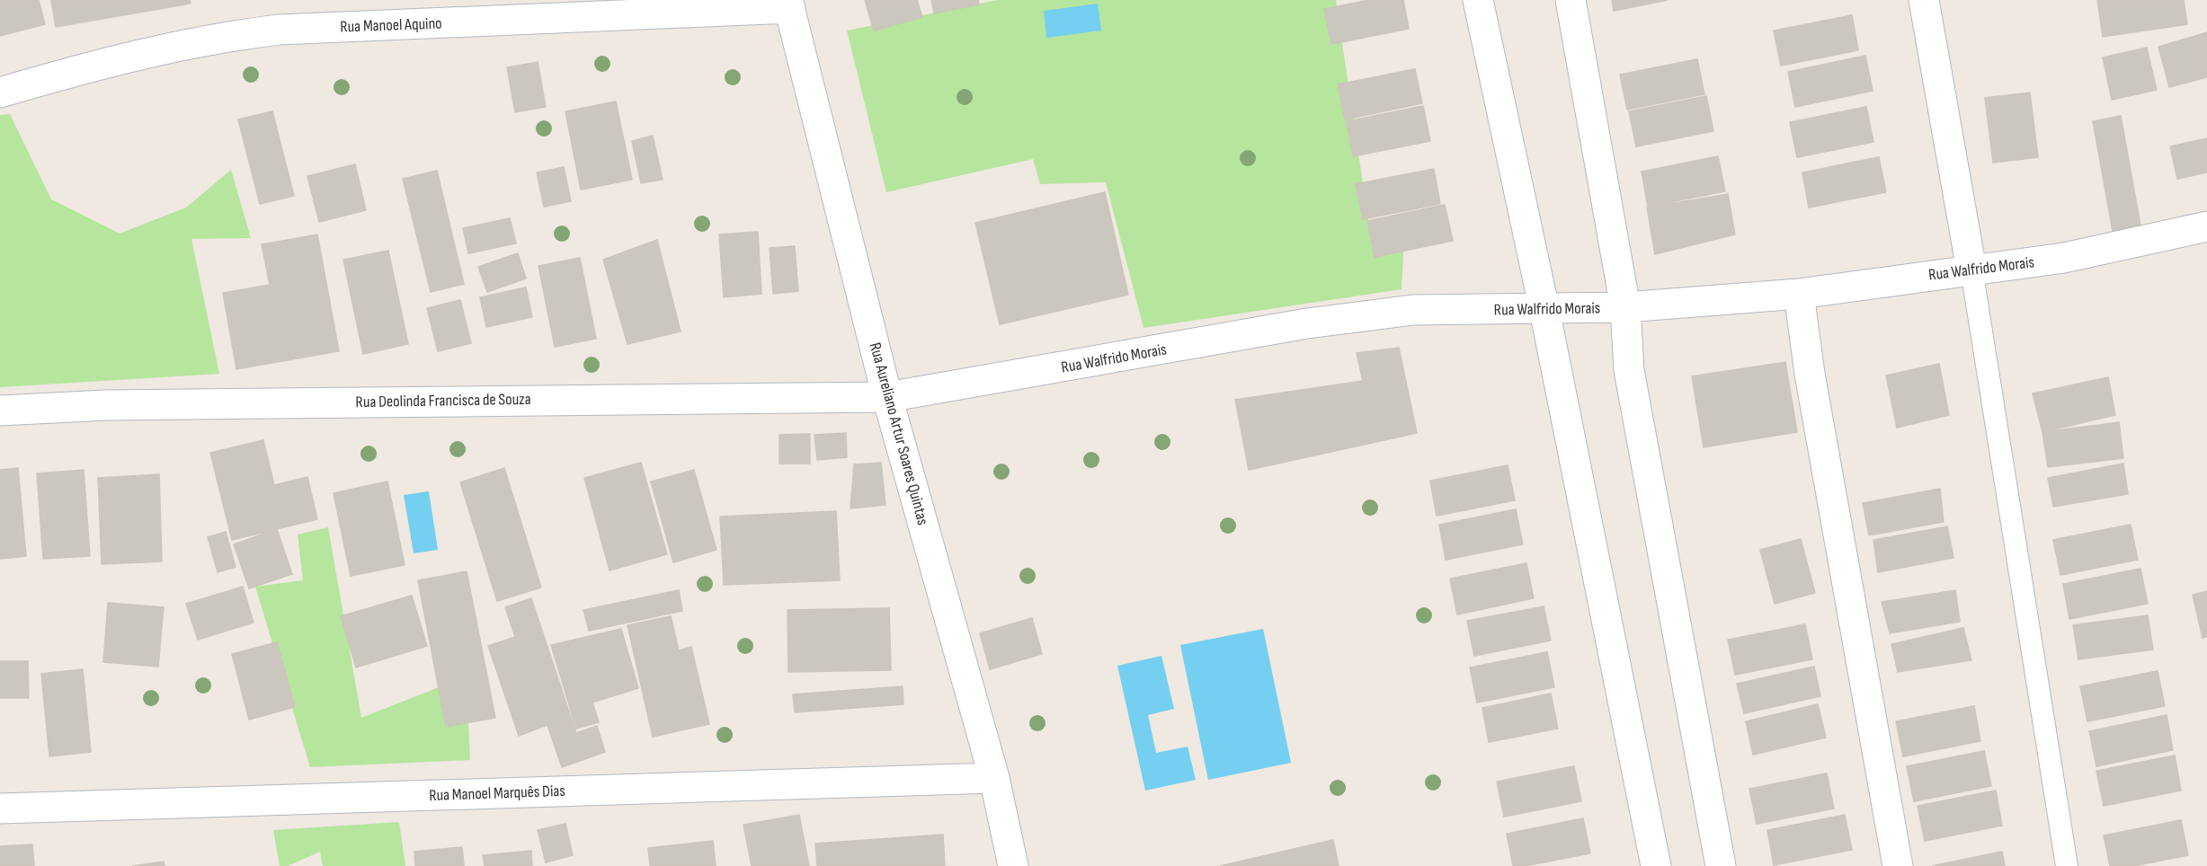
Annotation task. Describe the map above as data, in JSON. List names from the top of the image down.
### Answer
{
  "streets": {
    "street": [
      "Rua Manoel Aquino",
      "Rua Walfrido Morais",
      "Rua Deolinda Francisca de Souza",
      "Rua Aureliano Artur Soares Quintas",
      "Rua Manoel Marquês Dias"
    ]
  },
  "crossings": [
    ["Rua Manoel Aquino", "Rua Aureliano Artur Soares Quintas"],
    ["Rua Walfrido Morais", "Rua Deolinda Francisca de Souza"],
    ["Rua Walfrido Morais", "Rua Aureliano Artur Soares Quintas"],
    ["Rua Deolinda Francisca de Souza", "Rua Aureliano Artur Soares Quintas"],
    ["Rua Aureliano Artur Soares Quintas", "Rua Manoel Marquês Dias"]
  ]
}
